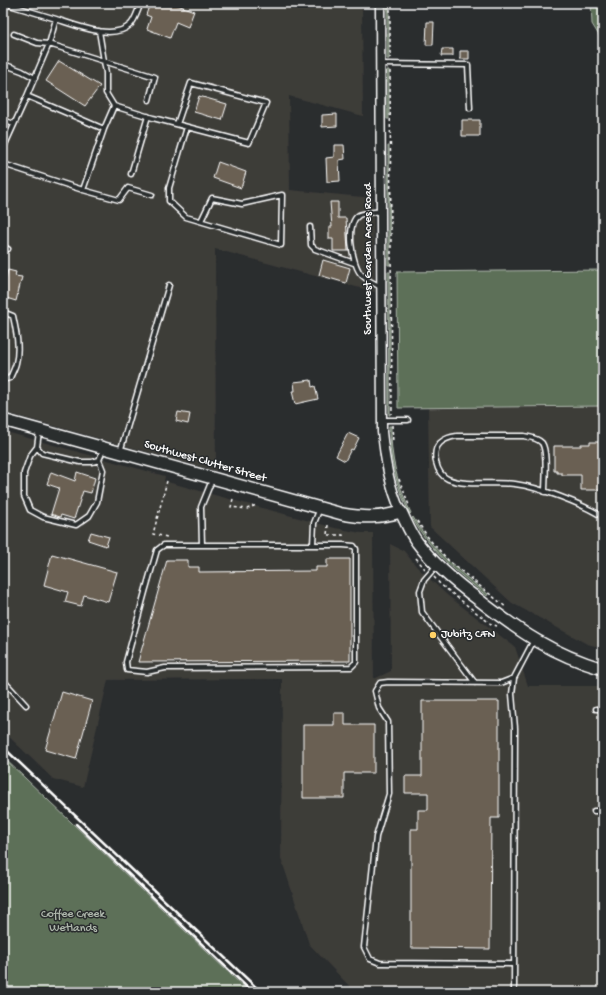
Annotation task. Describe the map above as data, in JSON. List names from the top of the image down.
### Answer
{
  "streets": {
    "street": ["Southwest Garden Acres Road", "Southwest Clutter Street"]
  },
  "crossings": [
    ["Southwest Garden Acres Road", "Southwest Clutter Street"]
  ],
  "parks": ["Coffee Creek Wetlands"],
  "places": ["Jubitz CFN"]
}
